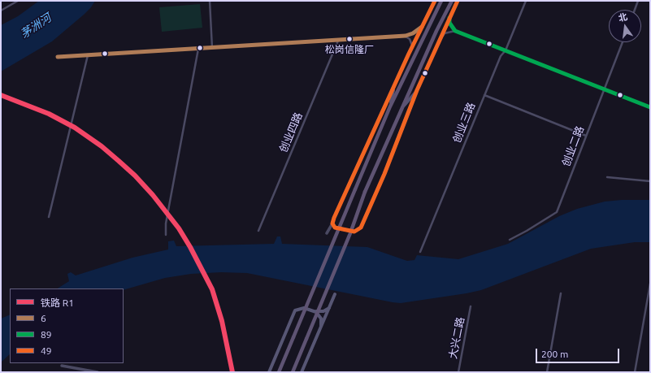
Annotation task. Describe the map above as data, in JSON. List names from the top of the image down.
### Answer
{
  "streets": {
    "street": [
      "创业三路",
      "创业四路",
      "创业二路",
      "大兴二路"
    ]
  },
  "water": ["茅洲河"],
  "places": ["松岗信隆厂"],
  "lines": [
    "transit line 49",
    "transit line 89",
    "transit line 6",
    "rail line R1"
  ],
  "legend": [
    "铁路 R1",
    "6",
    "89",
    "49"
  ],
  "scale_bar": "200 m",
  "north": "top"
}
